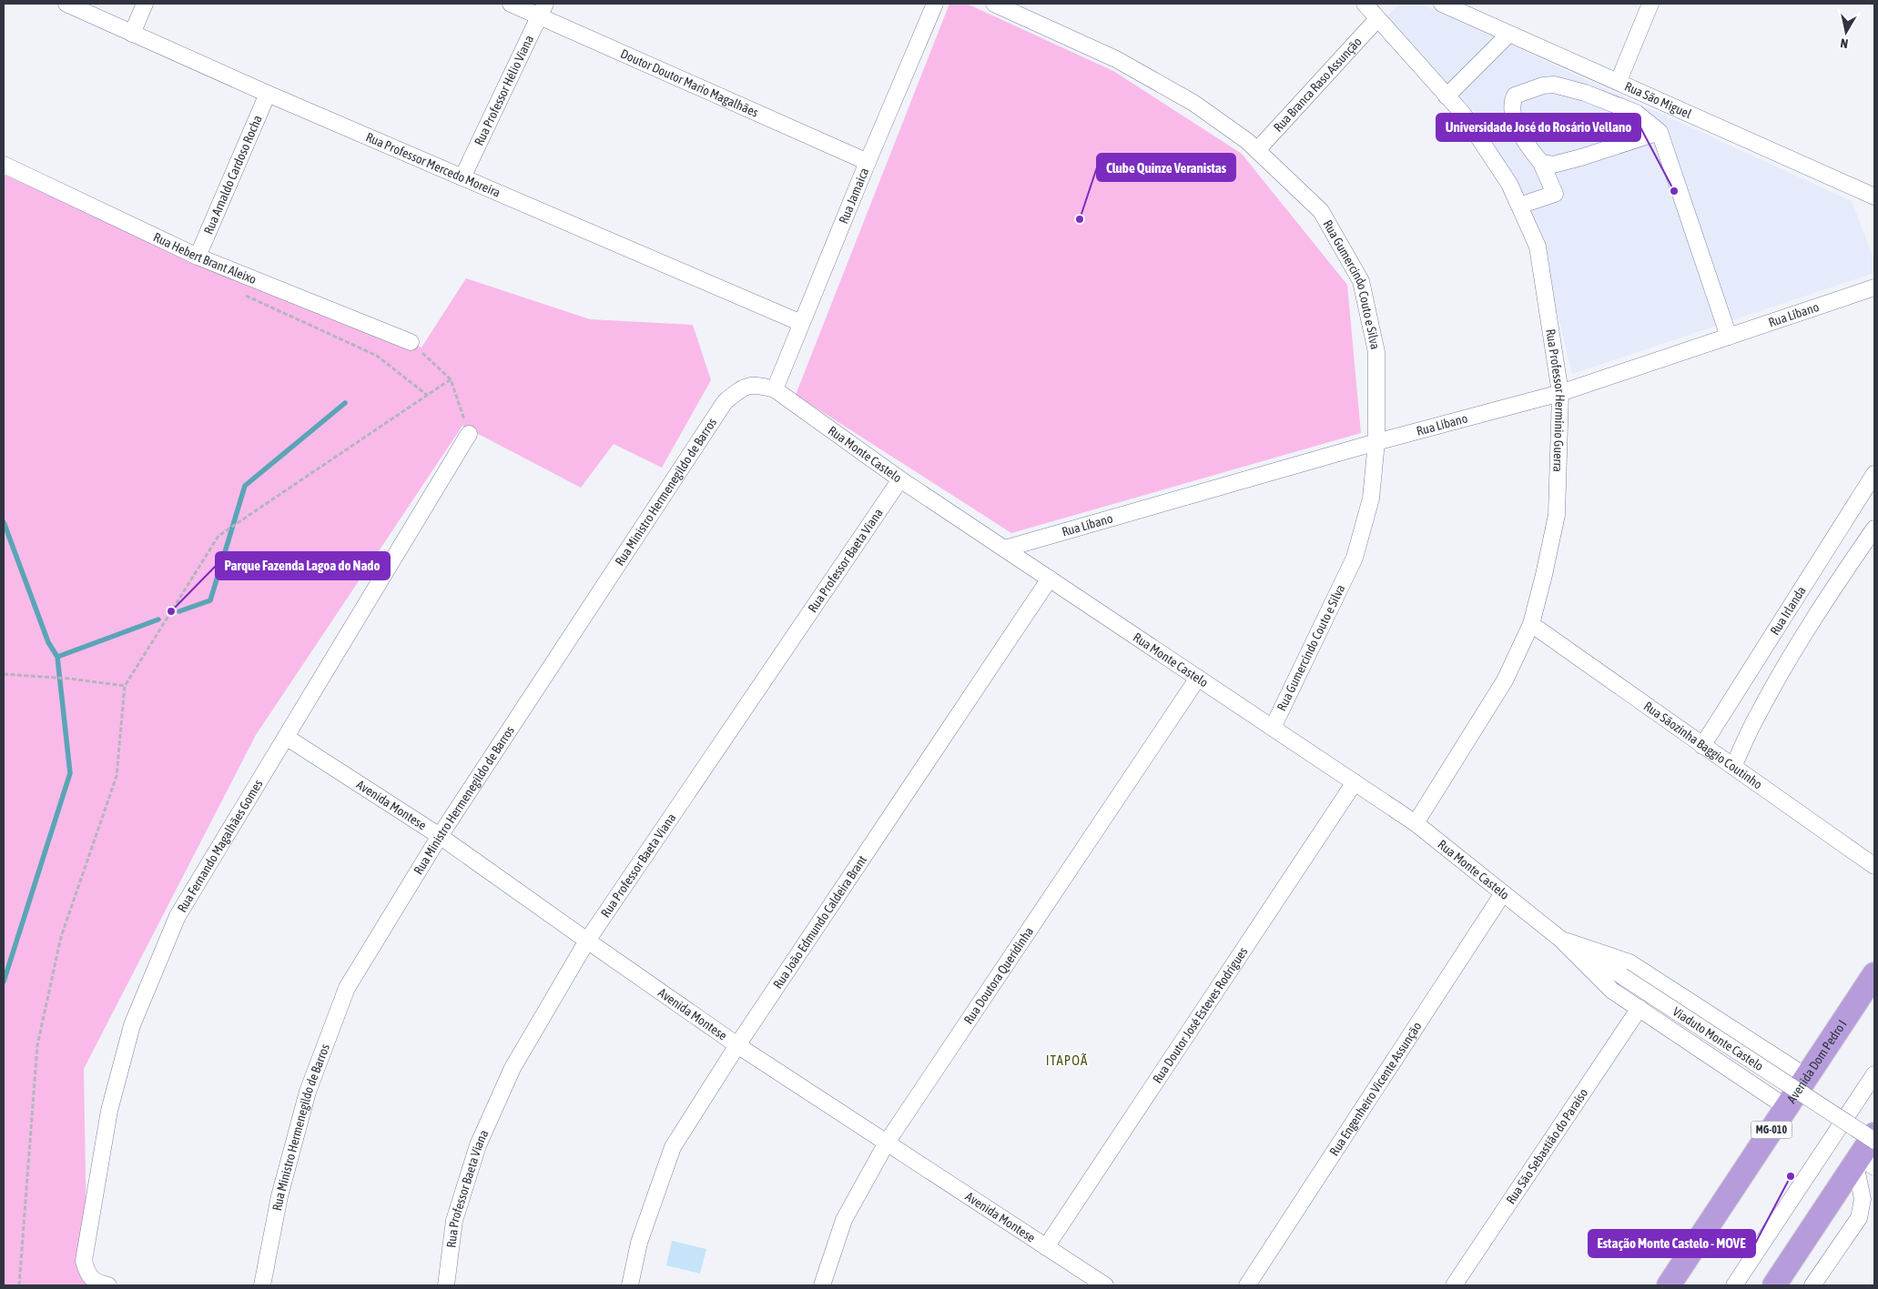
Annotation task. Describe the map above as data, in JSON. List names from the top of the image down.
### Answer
{
  "streets": {
    "highway": ["Avenida Dom Pedro I", "MG-010"],
    "street": [
      "Doutor Doutor Mario Magalhães",
      "Rua Branca Raso Assunção",
      "Rua Professor Hélio Viana",
      "Rua São Miguel",
      "Rua Professor Mercedo Moreira",
      "Rua Arnaldo Cardoso Rocha",
      "Rua Jamaica",
      "Rua Hebert Brant Aleixo",
      "Rua Gumercindo Couto e Silva",
      "Rua Líbano",
      "Rua Professor Hermínio Guerra",
      "Rua Monte Castelo",
      "Rua Ministro Hermenegildo de Barros",
      "Rua Professor Baeta Viana",
      "Rua Irlanda",
      "Rua Sãozinha Baggio Coutinho",
      "Avenida Montese",
      "Rua Fernando Magalhães Gomes",
      "Rua João Edmundo Caldeira Brant",
      "Rua Doutora Queridinha",
      "Rua Doutor José Esteves Rodrigues",
      "Viaduto Monte Castelo",
      "Rua Engenheiro Vicente Assunção",
      "Rua São Sebastião do Paraíso"
    ]
  },
  "crossings": [
    ["Doutor Doutor Mario Magalhães", "Rua Professor Hélio Viana"],
    ["Doutor Doutor Mario Magalhães", "Rua Jamaica"],
    ["Rua Branca Raso Assunção", "Rua Gumercindo Couto e Silva"],
    ["Rua Branca Raso Assunção", "Rua Professor Hermínio Guerra"],
    ["Rua Professor Hélio Viana", "Rua Professor Mercedo Moreira"],
    ["Rua Professor Mercedo Moreira", "Rua Arnaldo Cardoso Rocha"],
    ["Rua Professor Mercedo Moreira", "Rua Jamaica"],
    ["Rua Arnaldo Cardoso Rocha", "Rua Hebert Brant Aleixo"],
    ["Rua Jamaica", "Rua Monte Castelo"],
    ["Rua Jamaica", "Rua Ministro Hermenegildo de Barros"],
    ["Rua Gumercindo Couto e Silva", "Rua Líbano"],
    ["Rua Gumercindo Couto e Silva", "Rua Monte Castelo"],
    ["Rua Líbano", "Rua Professor Hermínio Guerra"],
    ["Rua Líbano", "Rua Monte Castelo"],
    ["Rua Professor Hermínio Guerra", "Rua Monte Castelo"],
    ["Rua Professor Hermínio Guerra", "Rua Sãozinha Baggio Coutinho"],
    ["Rua Monte Castelo", "Rua Ministro Hermenegildo de Barros"],
    ["Rua Monte Castelo", "Rua Professor Baeta Viana"],
    ["Rua Monte Castelo", "Rua João Edmundo Caldeira Brant"],
    ["Rua Monte Castelo", "Rua Doutora Queridinha"],
    ["Rua Monte Castelo", "Rua Doutor José Esteves Rodrigues"],
    ["Rua Monte Castelo", "Viaduto Monte Castelo"],
    ["Rua Monte Castelo", "Avenida Dom Pedro I"],
    ["Rua Monte Castelo", "Rua Engenheiro Vicente Assunção"],
    ["Rua Monte Castelo", "Rua São Sebastião do Paraíso"],
    ["Rua Ministro Hermenegildo de Barros", "Avenida Montese"],
    ["Rua Professor Baeta Viana", "Avenida Montese"],
    ["Rua Irlanda", "Rua Sãozinha Baggio Coutinho"],
    ["Avenida Montese", "Rua Fernando Magalhães Gomes"],
    ["Avenida Montese", "Rua João Edmundo Caldeira Brant"],
    ["Avenida Montese", "Rua Doutora Queridinha"],
    ["Avenida Montese", "Rua Doutor José Esteves Rodrigues"]
  ],
  "districts": ["ITAPOÃ"],
  "places": [
    "Universidade José do Rosário Vellano",
    "Clube Quinze Veranistas",
    "Parque Fazenda Lagoa do Nado",
    "Estação Monte Castelo - MOVE"
  ],
  "north": "bottom"
}
